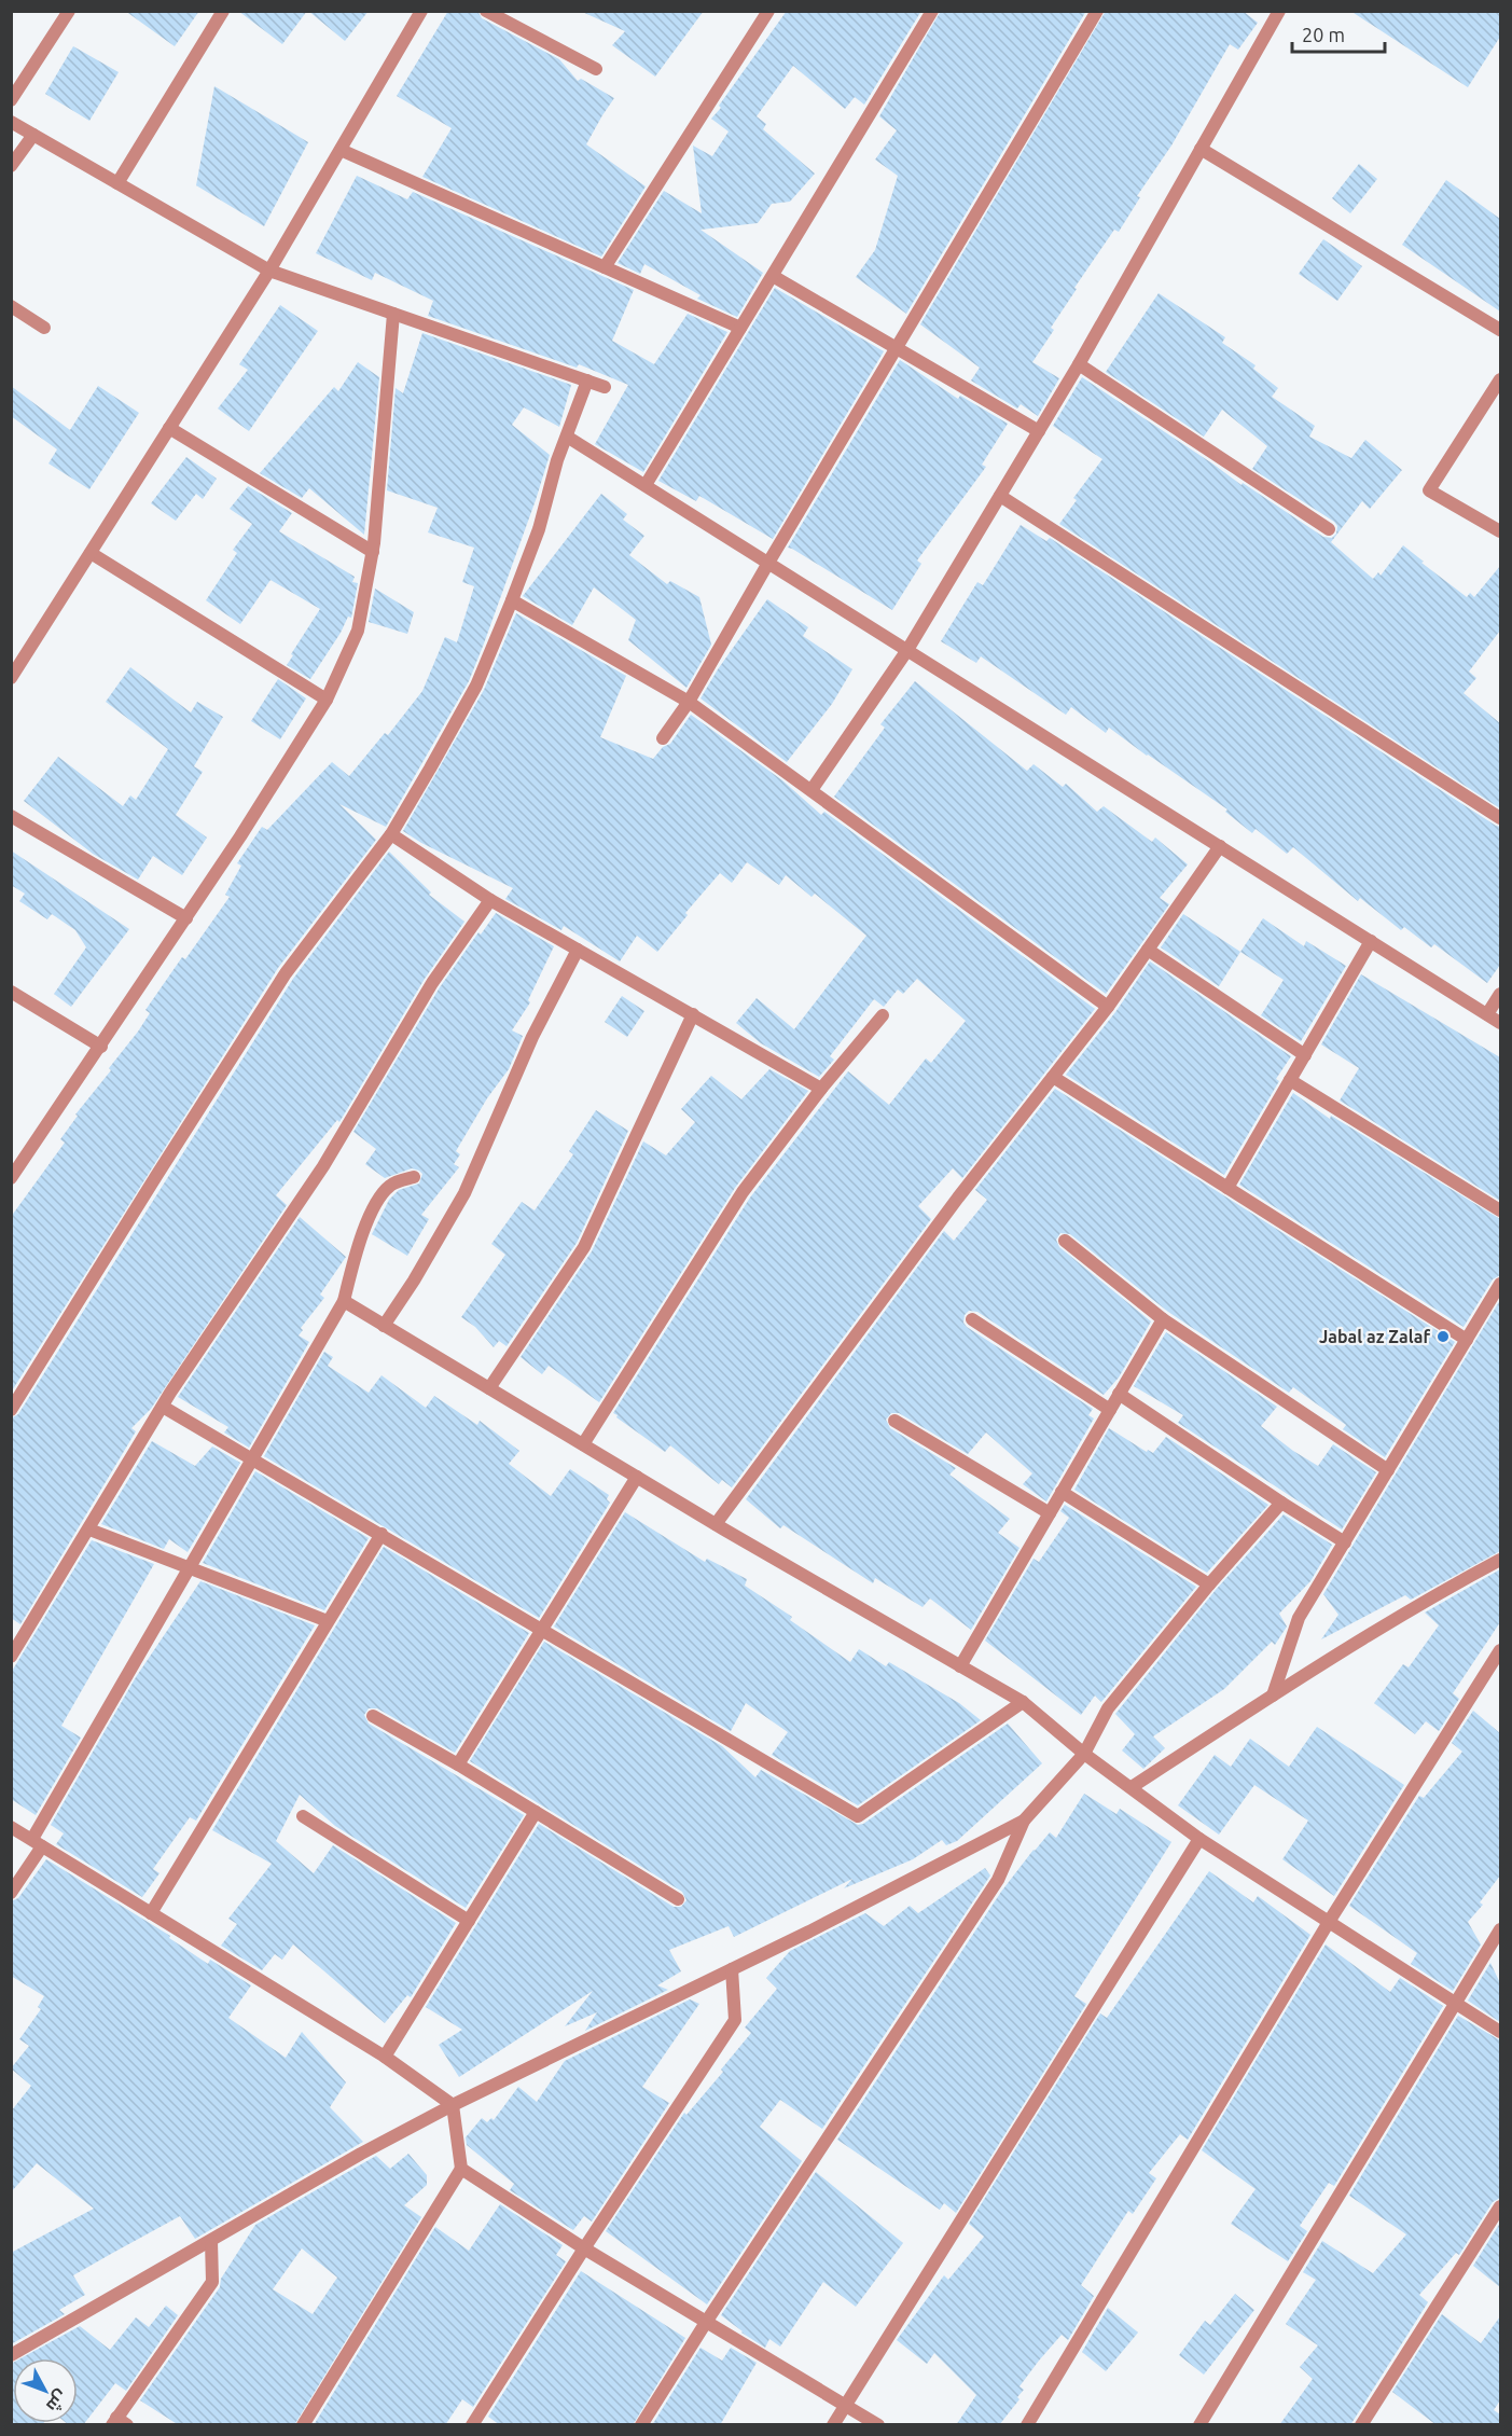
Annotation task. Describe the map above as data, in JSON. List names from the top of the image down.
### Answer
{
  "places": ["Jabal az Zalaf"],
  "scale_bar": "20 m",
  "north": "bottom right"
}
